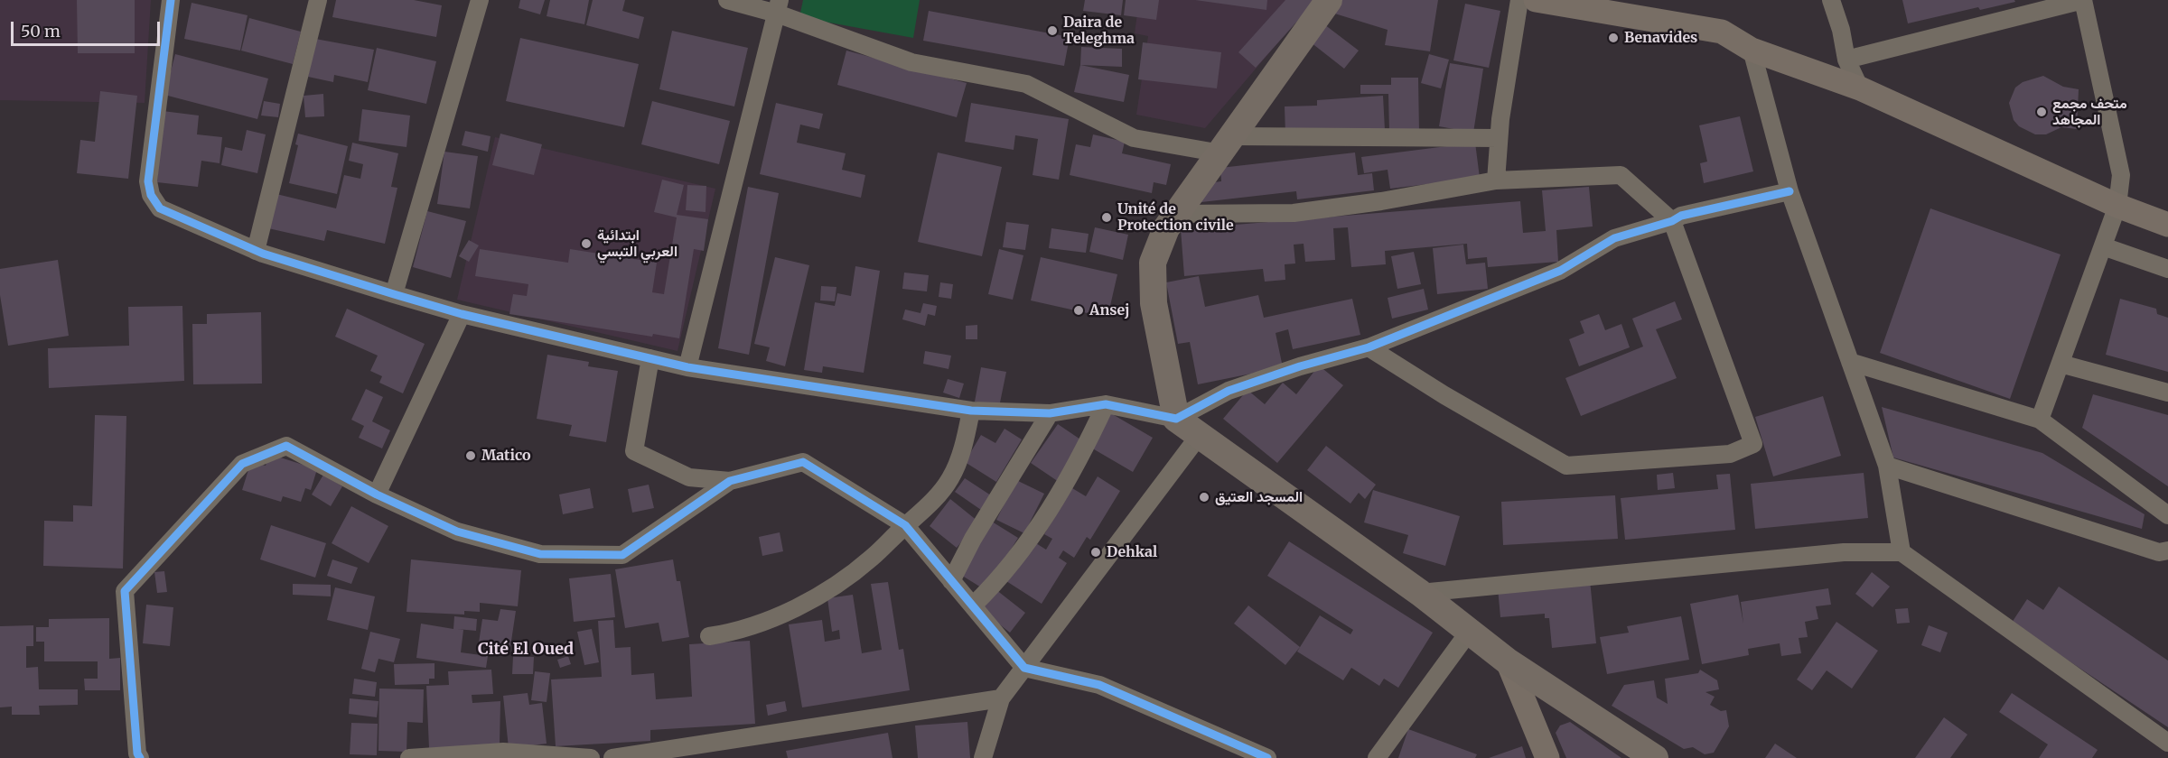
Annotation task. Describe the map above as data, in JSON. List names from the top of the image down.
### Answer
{
  "districts": ["Cité El Oued"],
  "places": [
    "Daira de Teleghma",
    "Benavides",
    "متحف مجمع المجاهد",
    "Unité de Protection civile",
    "ابتدائية العربي التبسي",
    "Ansej",
    "Matico",
    "المسجد العتيق",
    "Dehkal"
  ],
  "scale_bar": "50 m"
}
